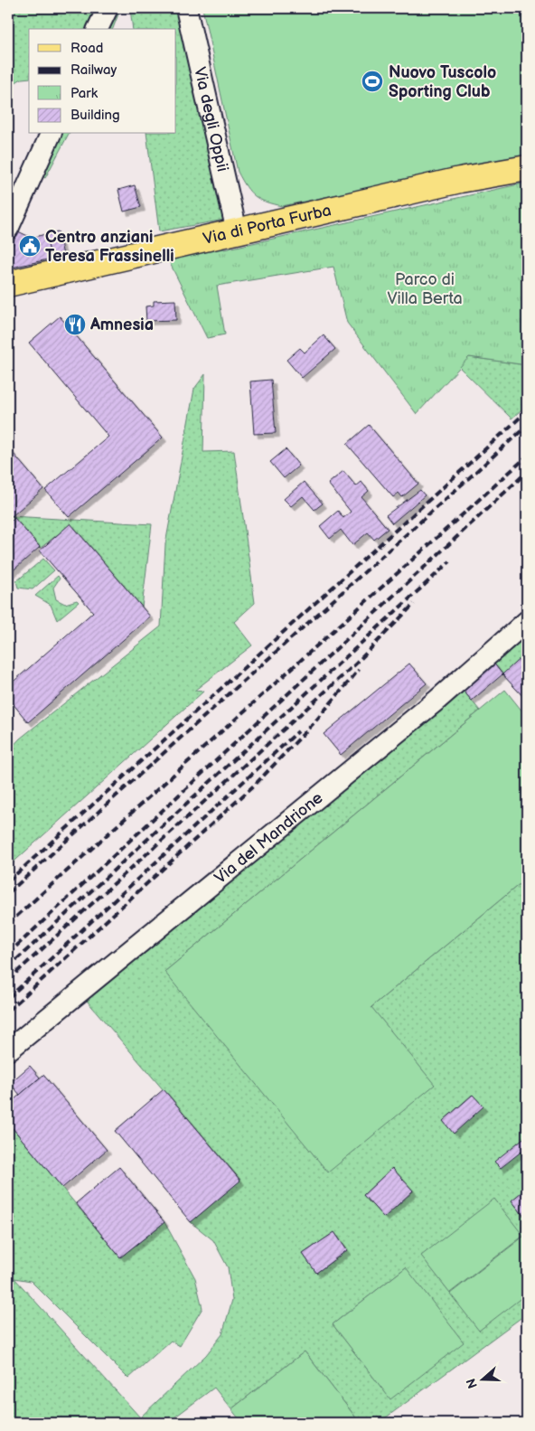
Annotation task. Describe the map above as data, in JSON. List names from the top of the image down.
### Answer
{
  "streets": {
    "main road": ["Via di Porta Furba"],
    "street": ["Via degli Oppii", "Via del Mandrione"]
  },
  "crossings": [
    ["Via degli Oppii", "Via di Porta Furba"]
  ],
  "parks": ["Parco di Villa Berta"],
  "places": {
    "sports": ["Nuovo Tuscolo Sporting Club"],
    "public building": ["Centro anziani Teresa Frassinelli"],
    "restaurant": ["Amnesia"]
  },
  "legend": [
    "Road",
    "Railway",
    "Park",
    "Building"
  ],
  "north": "left"
}
